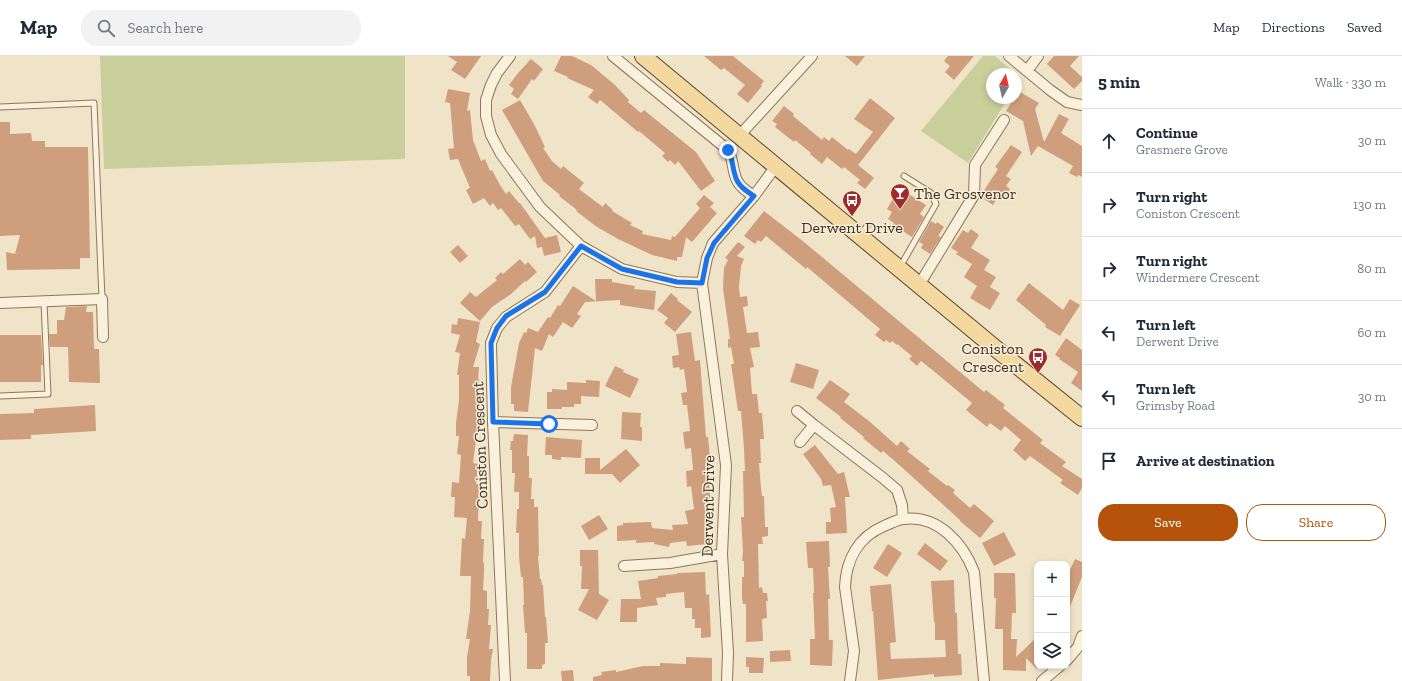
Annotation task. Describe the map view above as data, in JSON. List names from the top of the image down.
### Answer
{
  "streets": {
    "street": ["Coniston Crescent", "Derwent Drive"]
  },
  "places": {
    "bar": ["The Grosvenor"],
    "bus stop": ["Derwent Drive", "Coniston Crescent"]
  },
  "north": "top",
  "page": {
    "header": "Map",
    "search": "Search here",
    "nav": ["Map", "Directions", "Saved"],
    "heading": ["5 min", "Walk · 330 m"],
    "list": [
      ["Continue", "Grasmere Grove", "30 m"],
      ["Turn right", "Coniston Crescent", "130 m"],
      ["Turn right", "Windermere Crescent", "80 m"],
      ["Turn left", "Derwent Drive", "60 m"],
      ["Turn left", "Grimsby Road", "30 m"],
      "Arrive at destination"
    ],
    "buttons": ["Save", "Share"],
    "map_buttons": ["+", "−"]
  }
}
